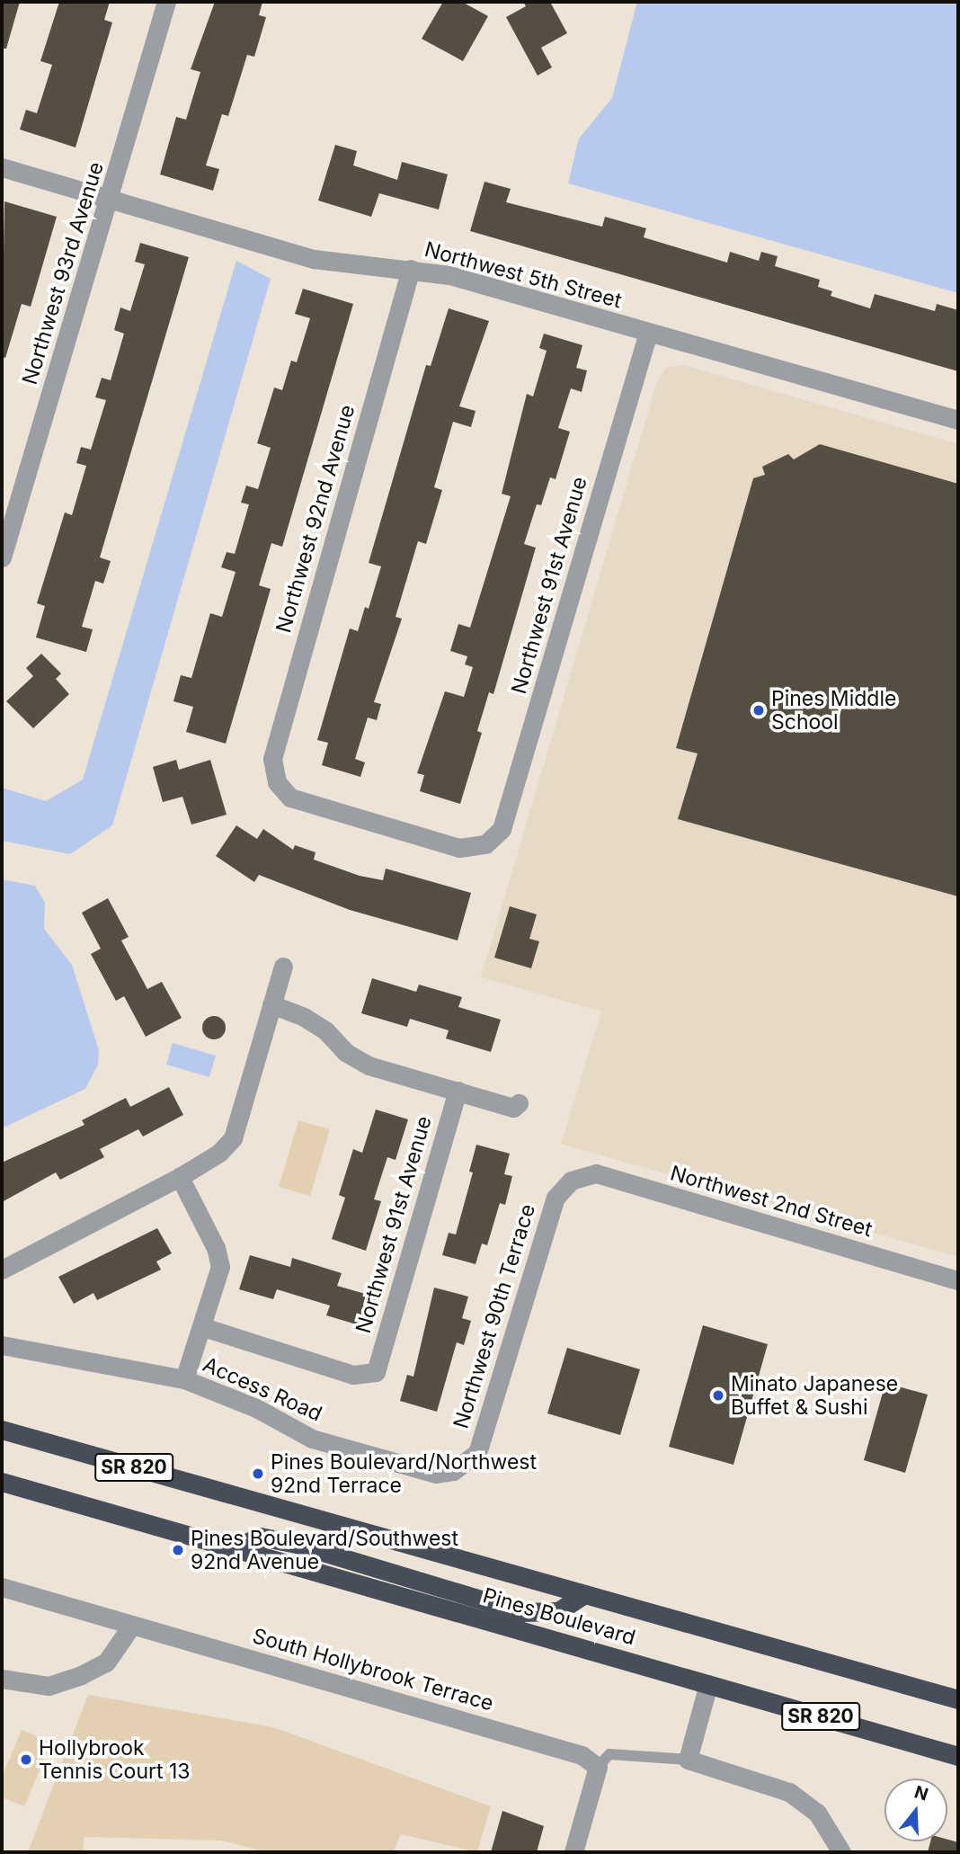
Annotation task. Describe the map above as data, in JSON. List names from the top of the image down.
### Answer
{
  "streets": {
    "highway": ["SR 820", "Pines Boulevard"],
    "street": [
      "Northwest 93rd Avenue",
      "Northwest 5th Street",
      "Northwest 92nd Avenue",
      "Northwest 91st Avenue",
      "Northwest 2nd Street",
      "Northwest 90th Terrace",
      "Access Road",
      "South Hollybrook Terrace"
    ]
  },
  "crossings": [
    ["Northwest 93rd Avenue", "Northwest 5th Street"],
    ["Northwest 5th Street", "Northwest 92nd Avenue"],
    ["Northwest 5th Street", "Northwest 91st Avenue"],
    ["Northwest 92nd Avenue", "Northwest 91st Avenue"],
    ["Northwest 2nd Street", "Northwest 90th Terrace"],
    ["Northwest 90th Terrace", "Access Road"]
  ],
  "places": [
    "Pines Middle School",
    "Minato Japanese Buffet & Sushi",
    "Pines Boulevard/Northwest 92nd Terrace",
    "Pines Boulevard/Southwest 92nd Avenue",
    "Hollybrook Tennis Court 13"
  ],
  "north": "top"
}
